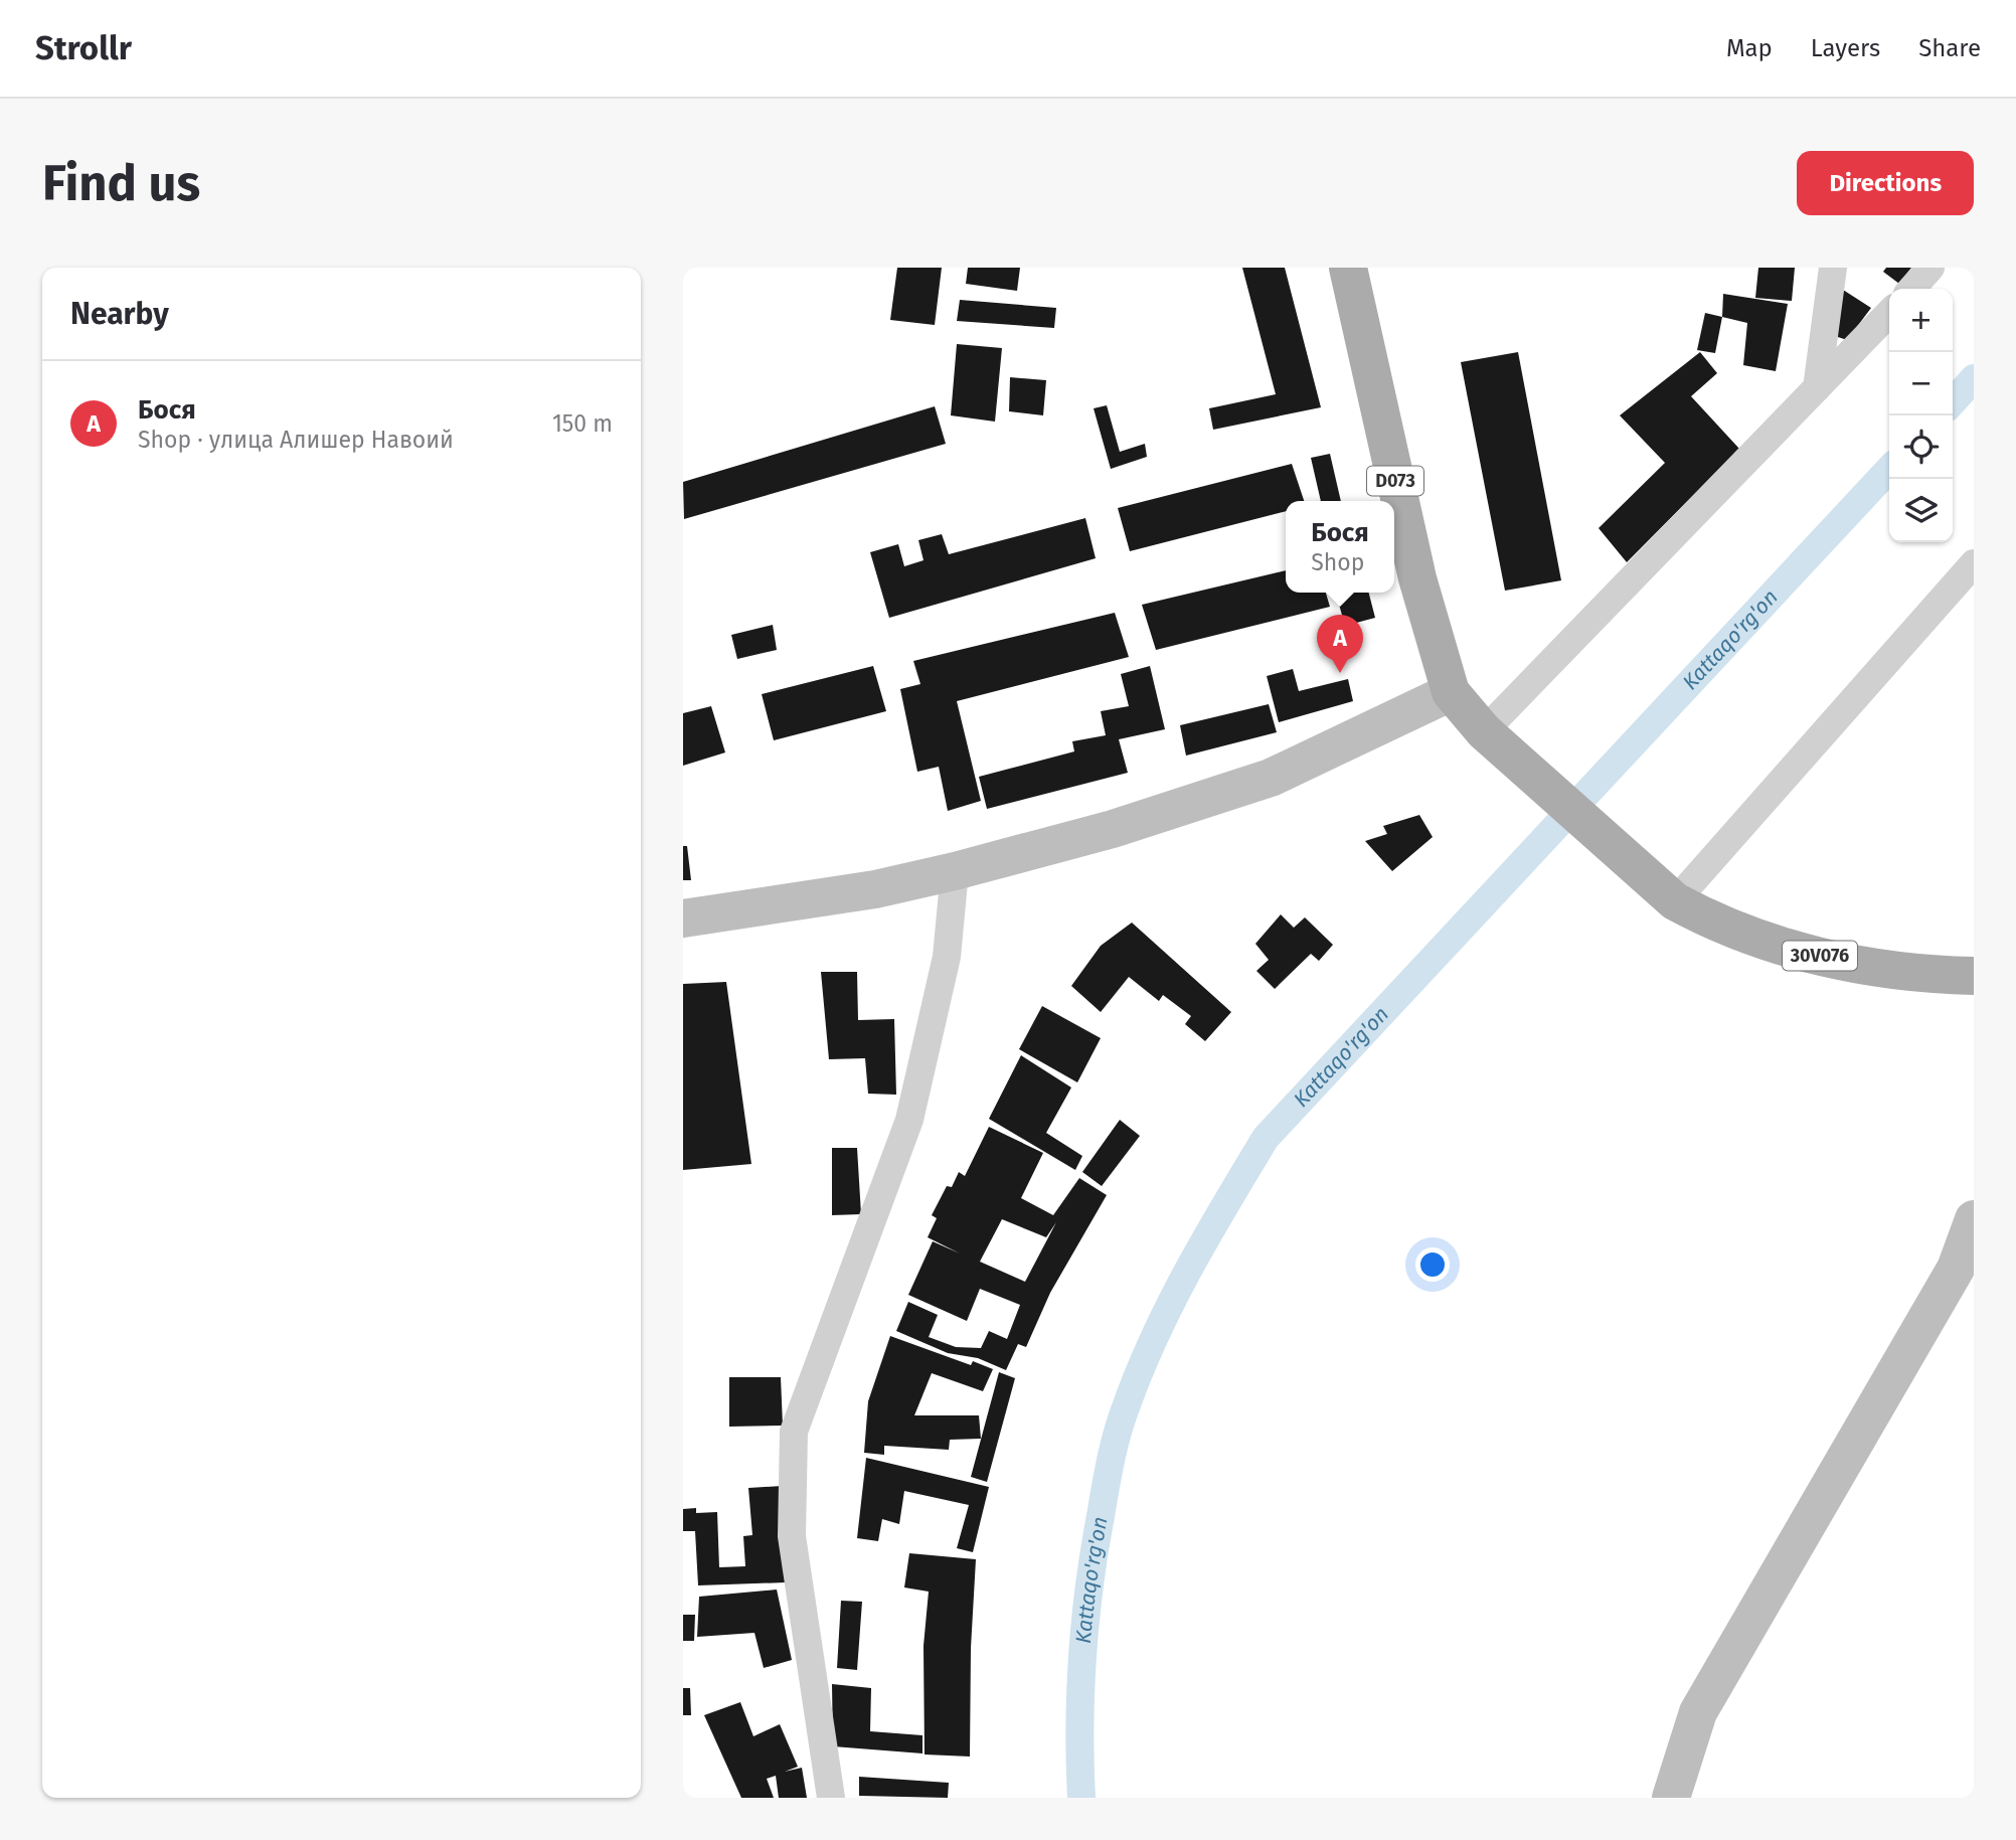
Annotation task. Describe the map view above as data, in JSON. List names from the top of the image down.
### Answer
{
  "streets": {
    "main road": ["D073", "30V076"]
  },
  "crossings": [
    ["D073", "30V076"]
  ],
  "water": ["Kattaqo'rg'on"],
  "page": {
    "header": "Strollr",
    "nav": ["Map", "Layers", "Share"],
    "buttons": "Directions",
    "title": "Find us",
    "heading": "Nearby",
    "map_buttons": ["+", "−"],
    "list": [
      {
        "mark": "A",
        "name": "Бося",
        "note": "Shop · улица Алишер Навоий",
        "value": "150 m"
      }
    ],
    "popup": ["Бося", "Shop"],
    "pins": "A"
  }
}
